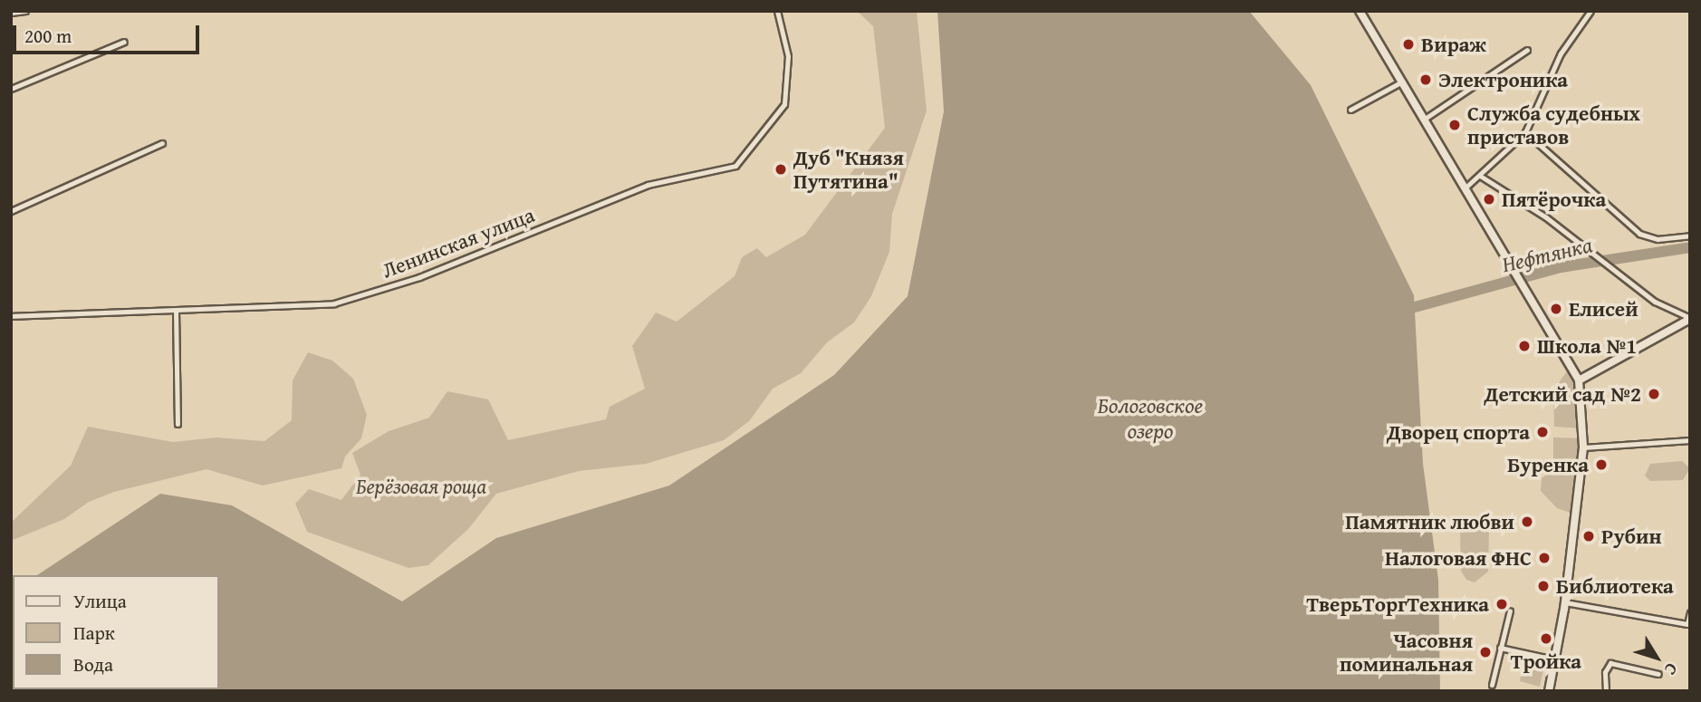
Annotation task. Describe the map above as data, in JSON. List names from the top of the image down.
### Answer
{
  "streets": {
    "street": ["Ленинская улица"]
  },
  "water": ["Нефтянка", "Бологовское озеро"],
  "parks": ["Берёзовая роща"],
  "places": [
    "Вираж",
    "Электроника",
    "Служба судебных приставов",
    "Дуб \"Князя Путятина\"",
    "Пятёрочка",
    "Елисей",
    "Школа №1",
    "Детский сад №2",
    "Дворец спорта",
    "Буренка",
    "Памятник любви",
    "Рубин",
    "Налоговая ФНС",
    "Библиотека",
    "ТверьТоргТехника",
    "Тройка",
    "Часовня поминальная"
  ],
  "legend": ["Улица", "Парк", "Вода"],
  "scale_bar": "200 m",
  "north": "bottom right"
}
